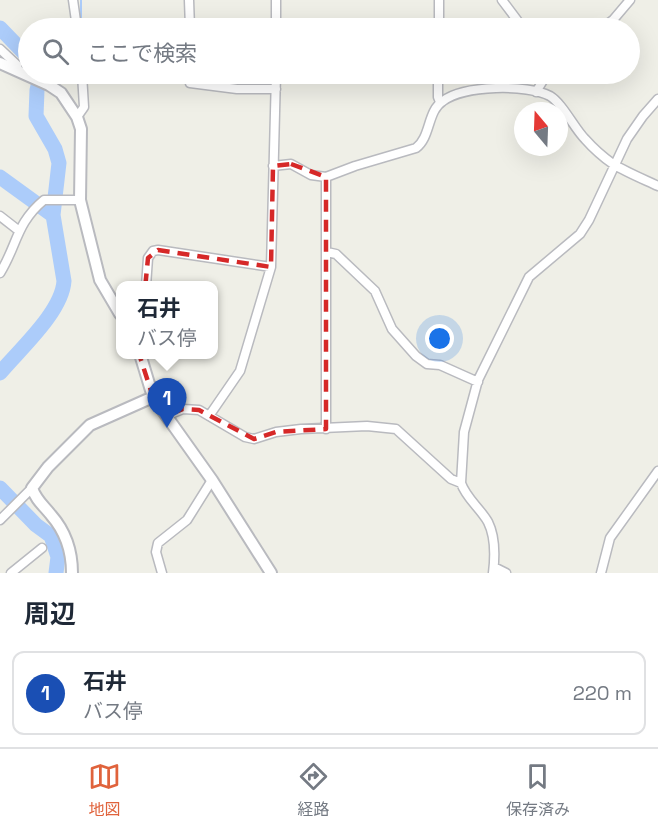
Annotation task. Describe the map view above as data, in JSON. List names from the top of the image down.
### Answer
{
  "north": "top",
  "page": {
    "search": "ここで検索",
    "popup": ["石井", "バス停"],
    "pins": "1",
    "heading": "周辺",
    "list": [
      {
        "mark": "1",
        "name": "石井",
        "note": "バス停",
        "value": "220 m"
      }
    ],
    "nav": ["地図", "経路", "保存済み"]
  }
}
